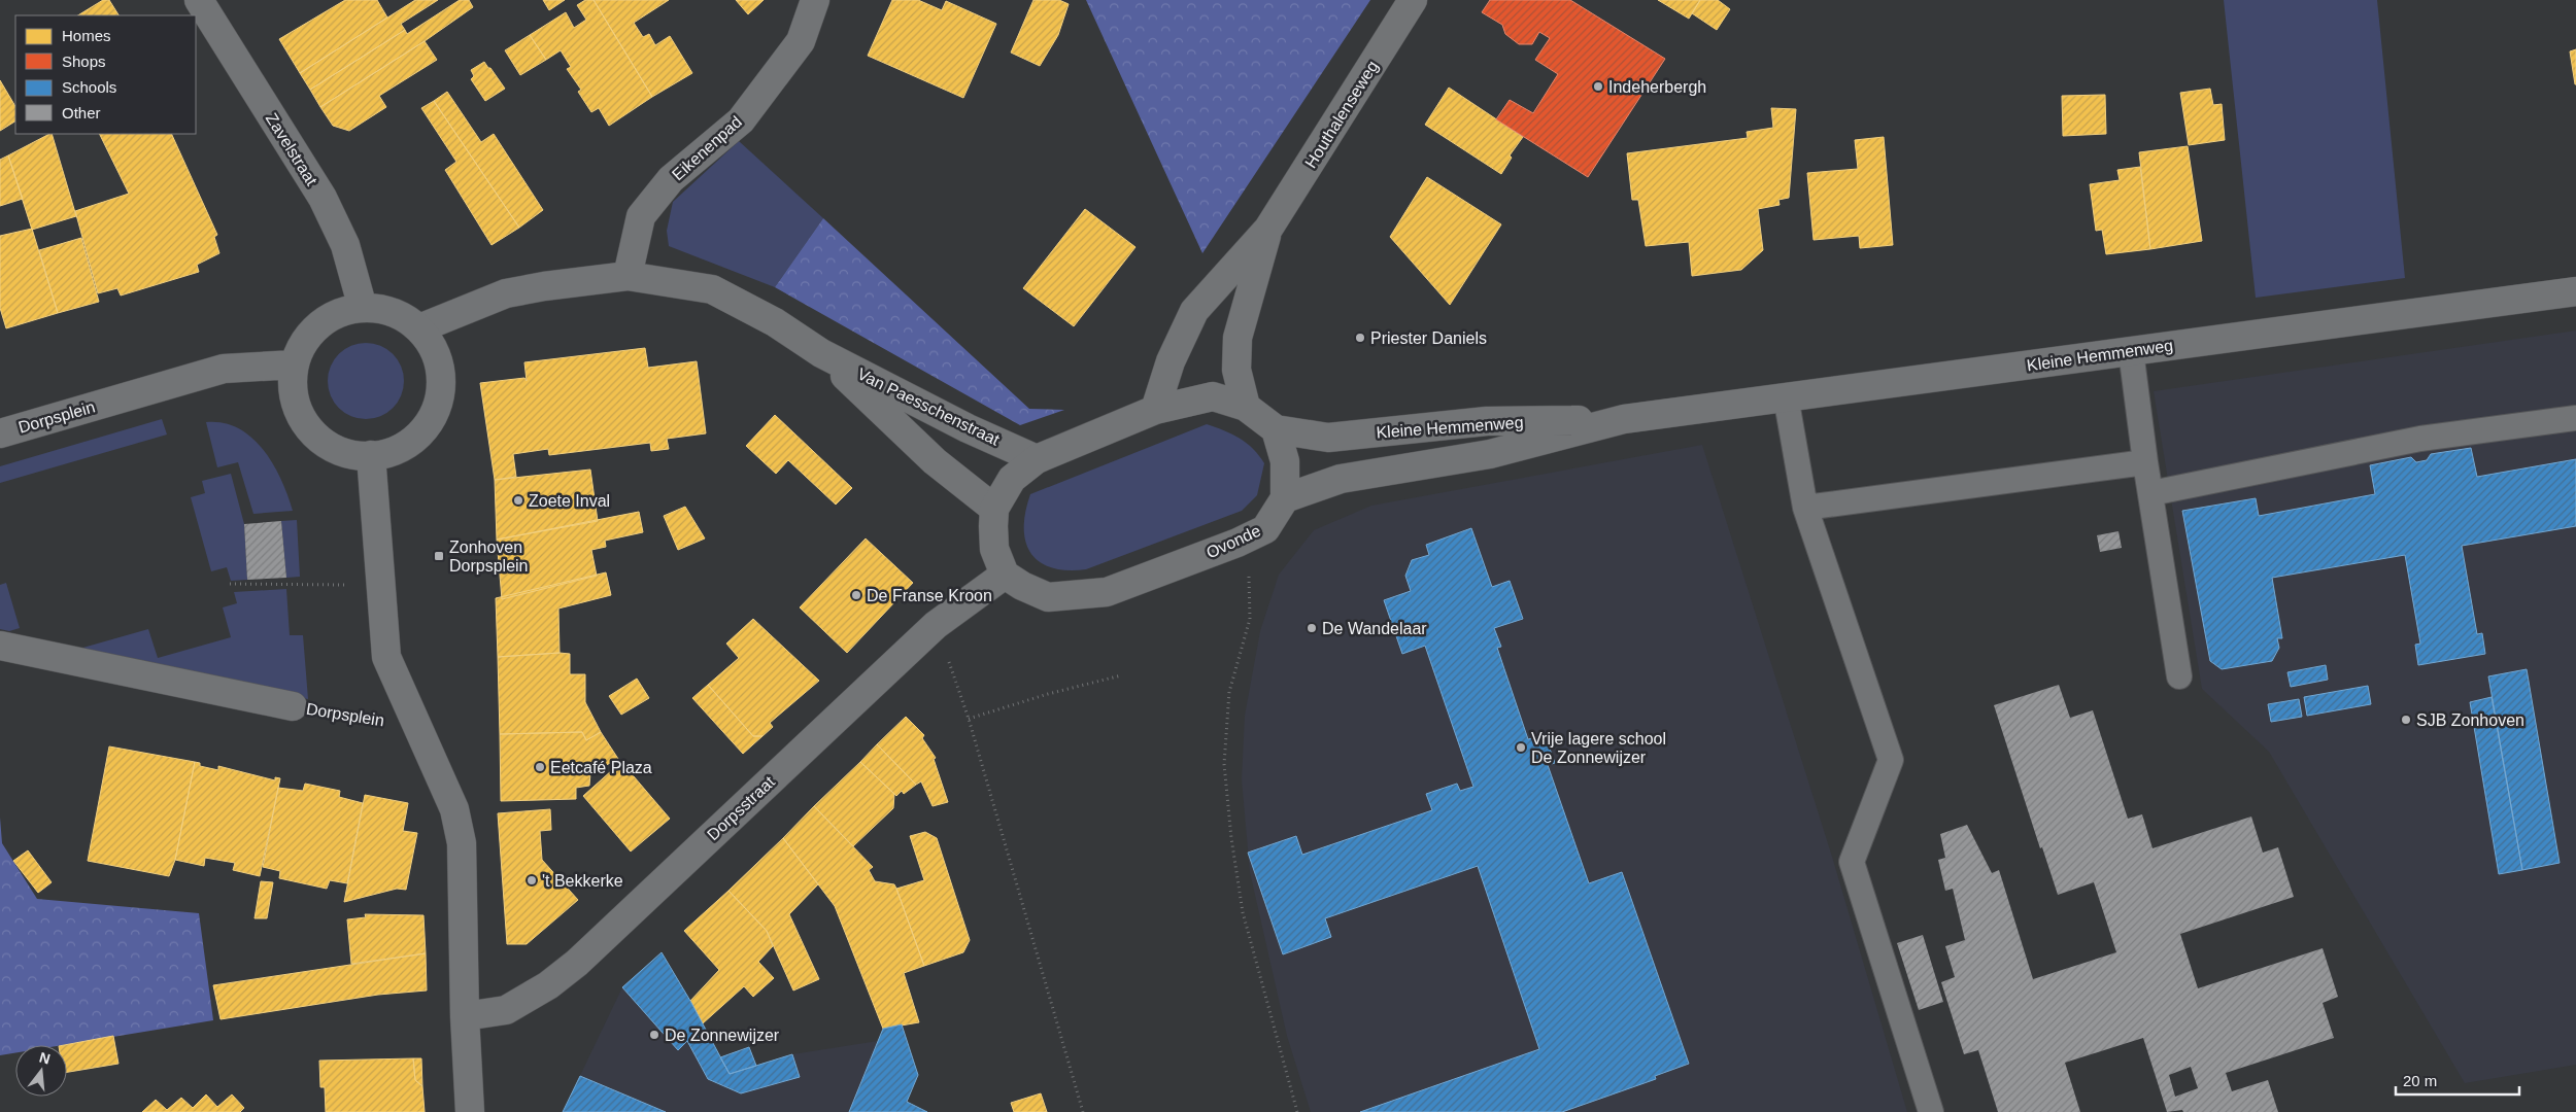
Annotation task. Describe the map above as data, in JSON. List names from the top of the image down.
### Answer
{
  "streets": {
    "street": [
      "Houthalenseweg",
      "Eikenenpad",
      "Zavelstraat",
      "Kleine Hemmenweg",
      "Van Paesschenstraat",
      "Dorpsplein",
      "Ovonde",
      "Dorpsstraat"
    ]
  },
  "crossings": [
    ["Eikenenpad", "Van Paesschenstraat"],
    ["Zavelstraat", "Van Paesschenstraat"],
    ["Zavelstraat", "Dorpsplein"],
    ["Kleine Hemmenweg", "Ovonde"],
    ["Van Paesschenstraat", "Dorpsplein"],
    ["Ovonde", "Dorpsstraat"]
  ],
  "places": {
    "other": [
      "Indeherbergh",
      "Priester Daniels",
      "Zoete Inval",
      "De Franse Kroon",
      "De Wandelaar",
      "SJB Zonhoven",
      "Vrije lagere school De Zonnewijzer",
      "Eetcafé Plaza",
      "'t Bekkerke",
      "De Zonnewijzer"
    ],
    "transit": ["Zonhoven Dorpsplein"]
  },
  "legend": [
    "Homes",
    "Shops",
    "Schools",
    "Other"
  ],
  "scale_bar": "20 m",
  "north": "top"
}
